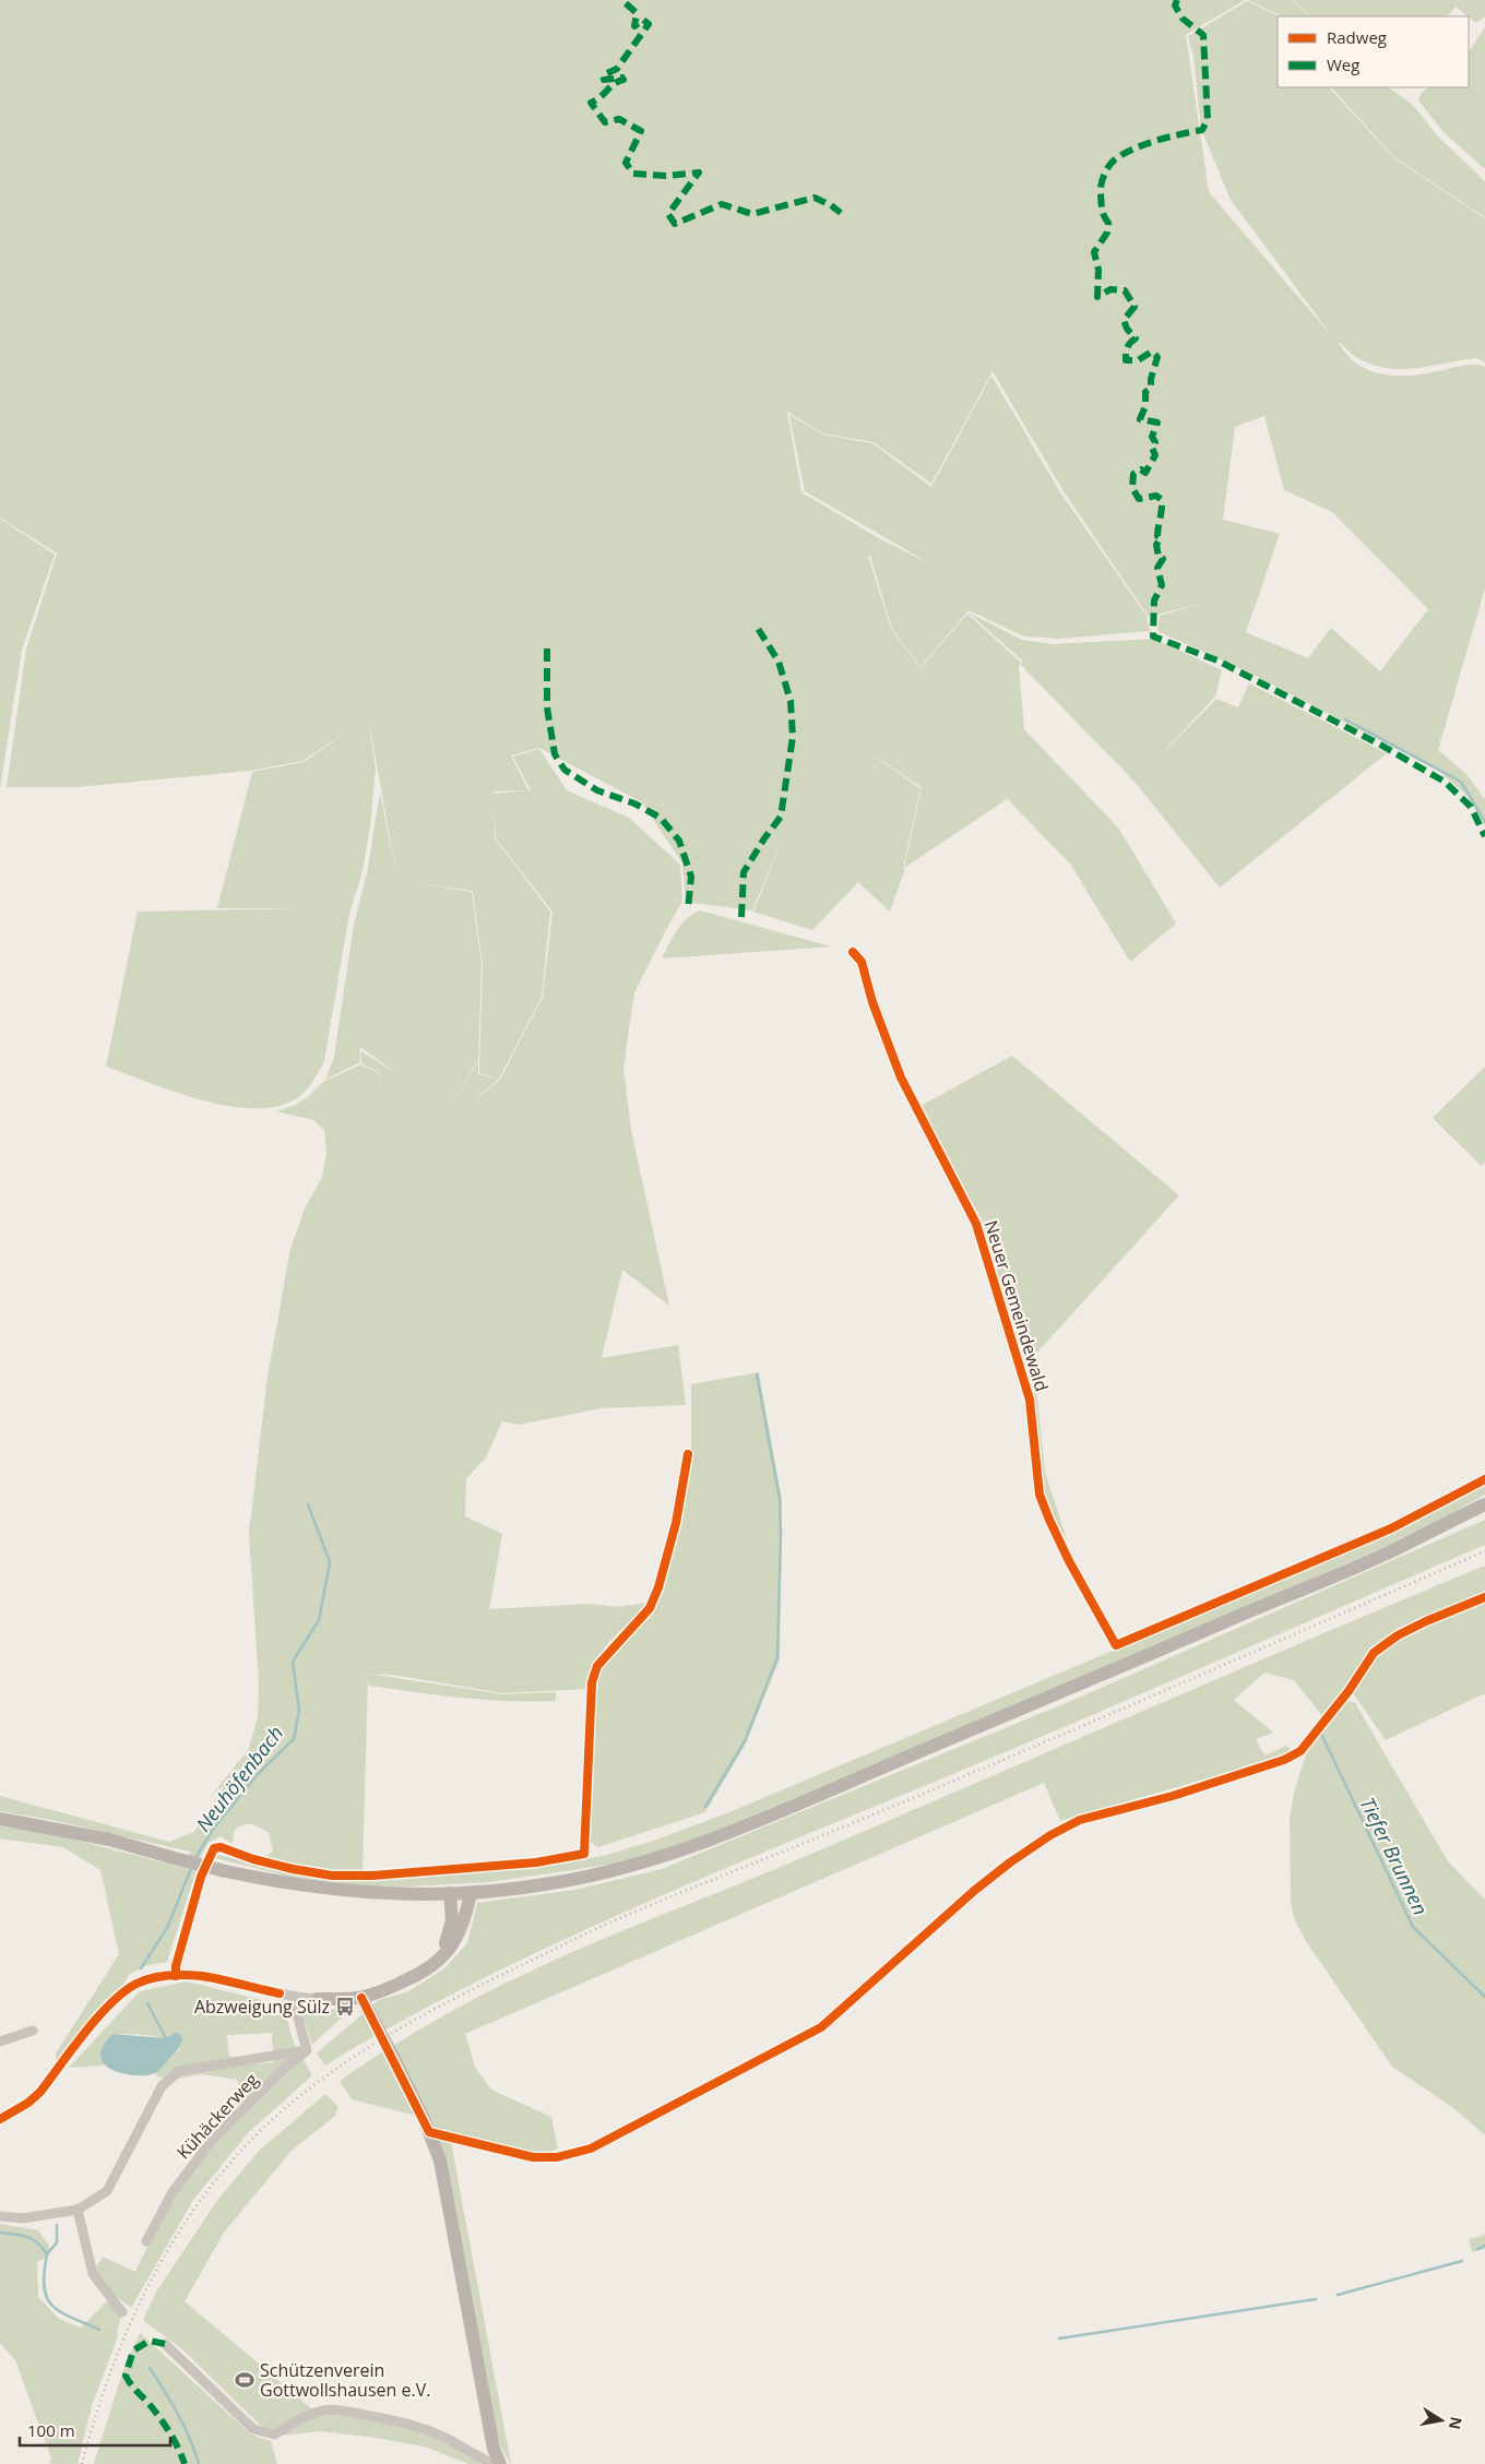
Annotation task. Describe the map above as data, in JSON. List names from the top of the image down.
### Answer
{
  "streets": {
    "street": ["Neuer Gemeindewald", "Kühäckerweg"]
  },
  "water": ["Neuhöfenbach", "Tiefer Brunnen"],
  "places": {
    "bus stop": ["Abzweigung Sülz"],
    "sports": ["Schützenverein Gottwollshausen e.V."]
  },
  "legend": ["Radweg", "Weg"],
  "scale_bar": "100 m",
  "north": "right"
}
